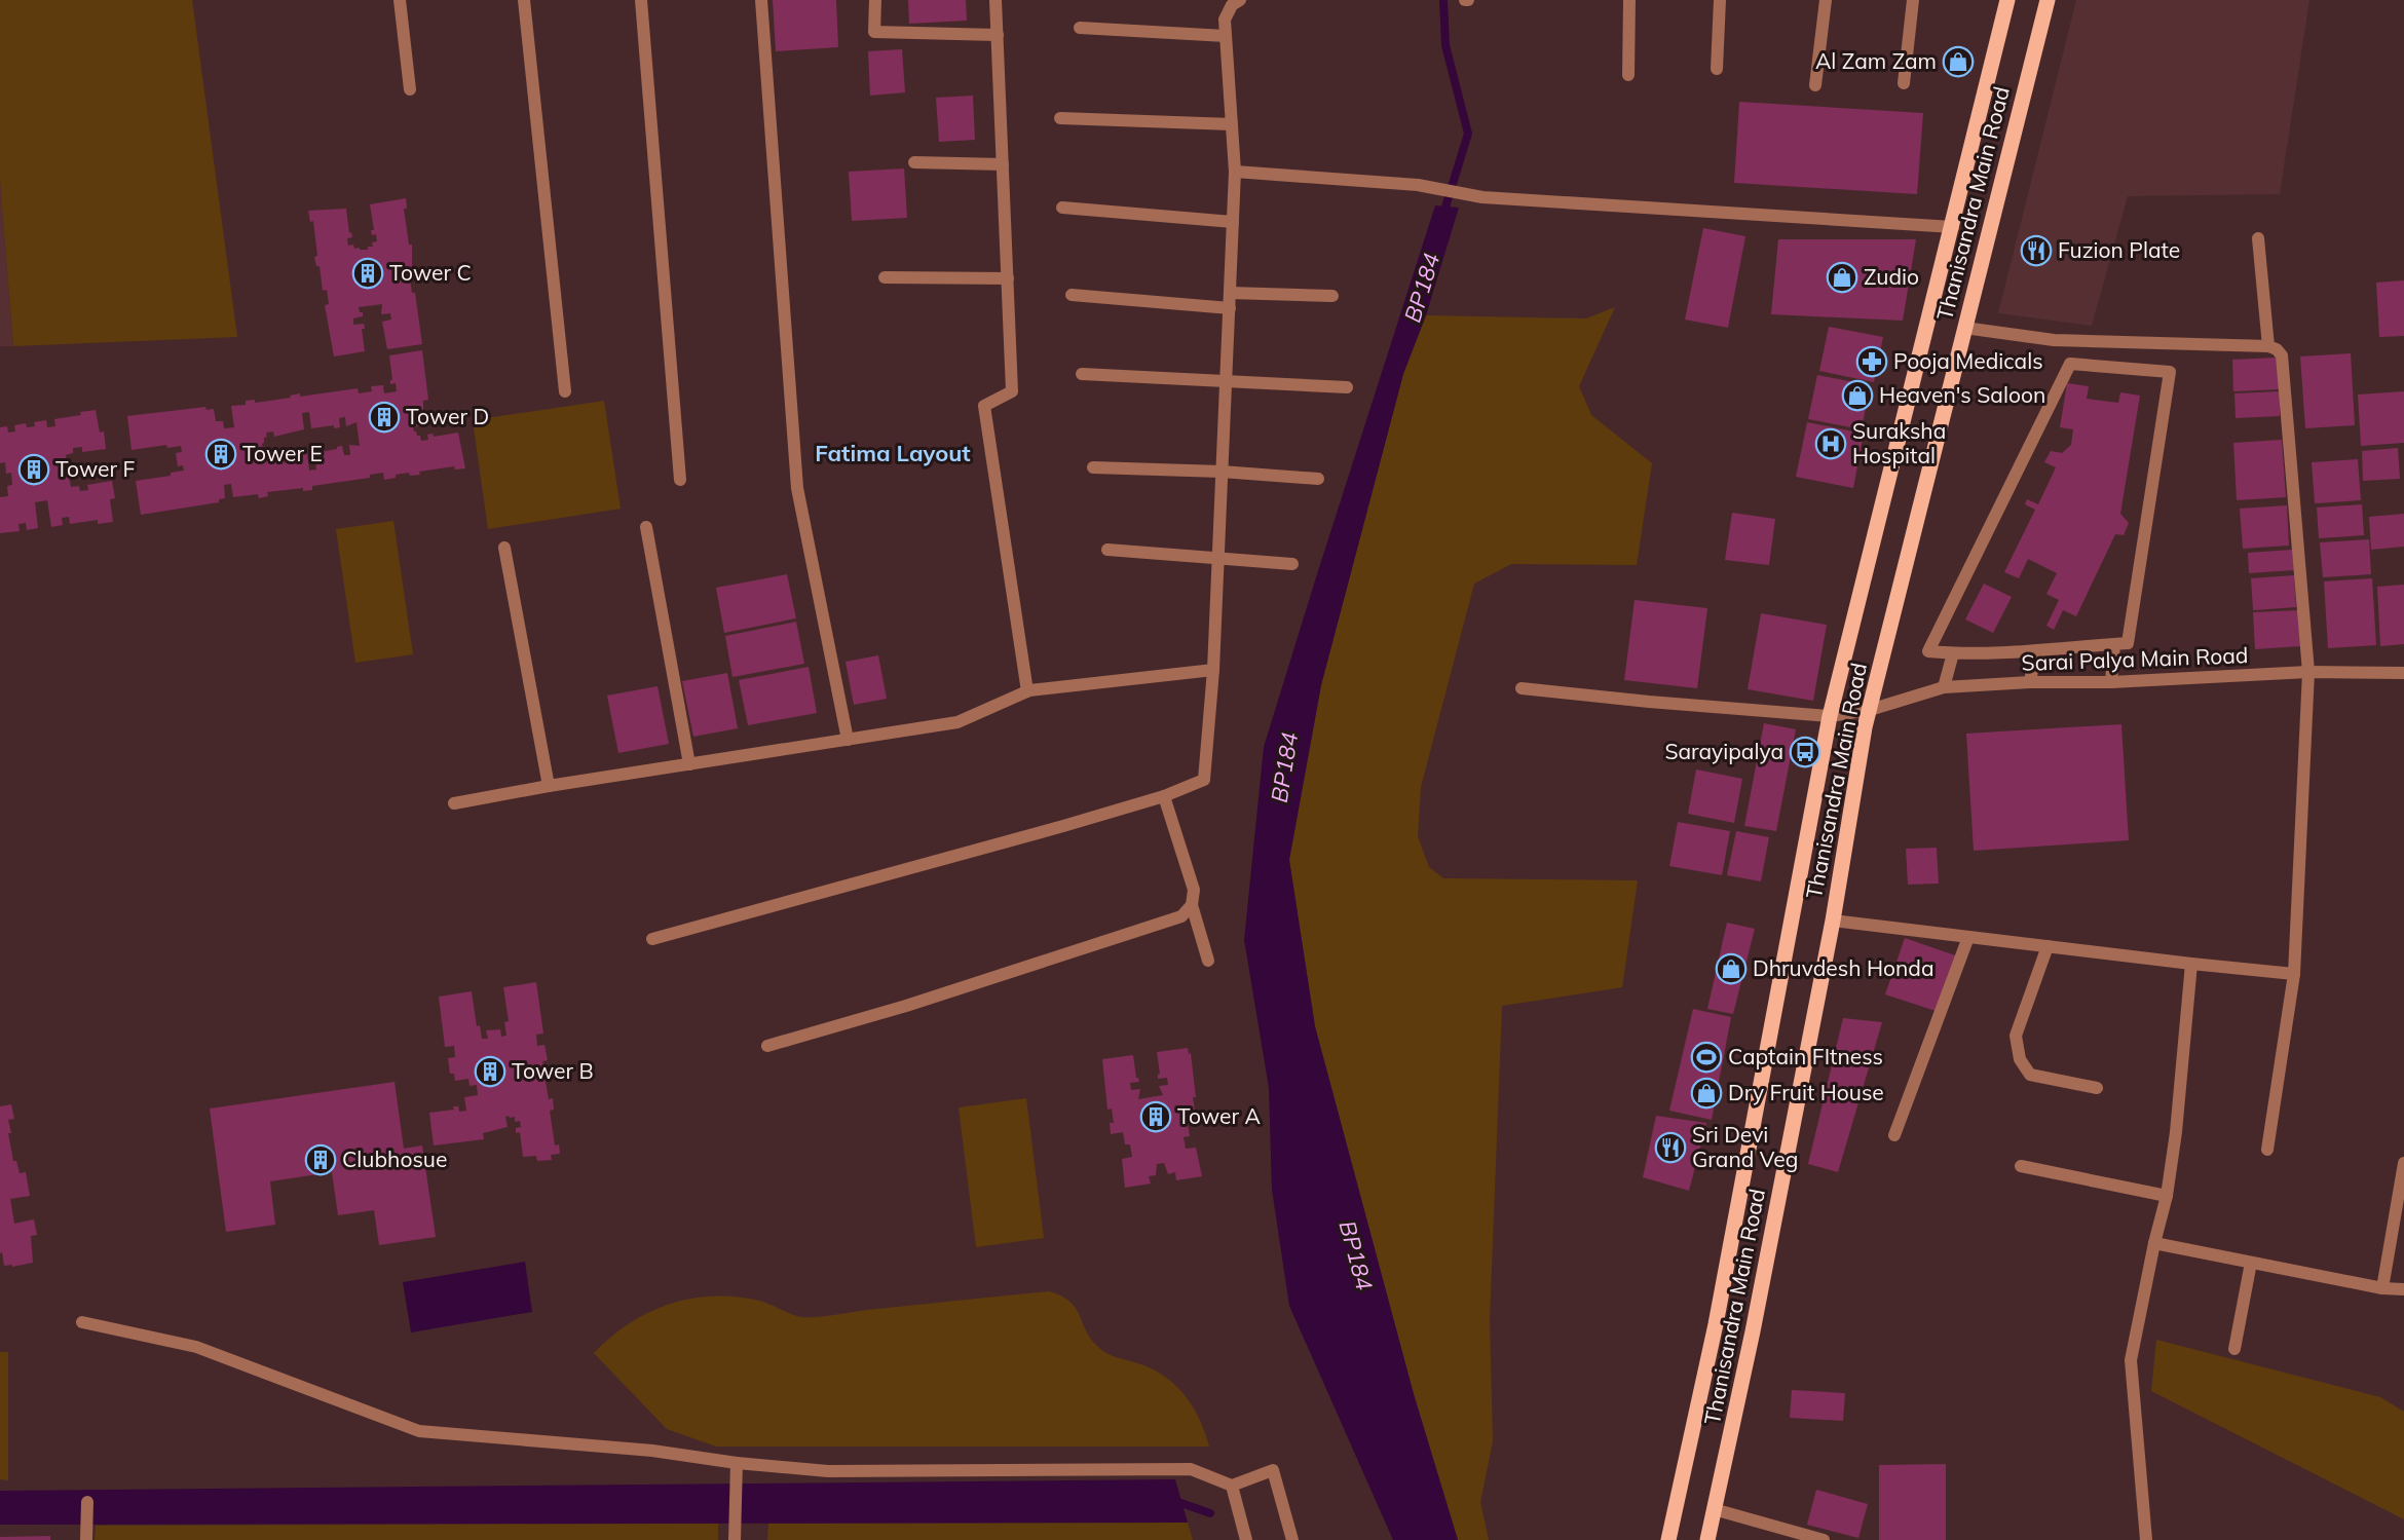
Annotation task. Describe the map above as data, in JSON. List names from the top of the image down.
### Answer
{
  "streets": {
    "main road": ["Thanisandra Main Road"],
    "street": ["Sarai Palya Main Road"]
  },
  "crossings": [
    ["Thanisandra Main Road", "Sarai Palya Main Road"]
  ],
  "districts": ["Fatima Layout"],
  "water": ["BP184"],
  "places": {
    "shop": [
      "Al Zam Zam",
      "Zudio",
      "Heaven's Saloon",
      "Dhruvdesh Honda",
      "Dry Fruit House"
    ],
    "restaurant": ["Fuzion Plate", "Sri Devi Grand Veg"],
    "building": [
      "Tower C",
      "Tower D",
      "Tower E",
      "Tower F",
      "Tower B",
      "Tower A",
      "Clubhosue"
    ],
    "pharmacy": ["Pooja Medicals"],
    "hospital": ["Suraksha Hospital"],
    "bus stop": ["Sarayipalya"],
    "sports": ["Captain FItness"]
  }
}
